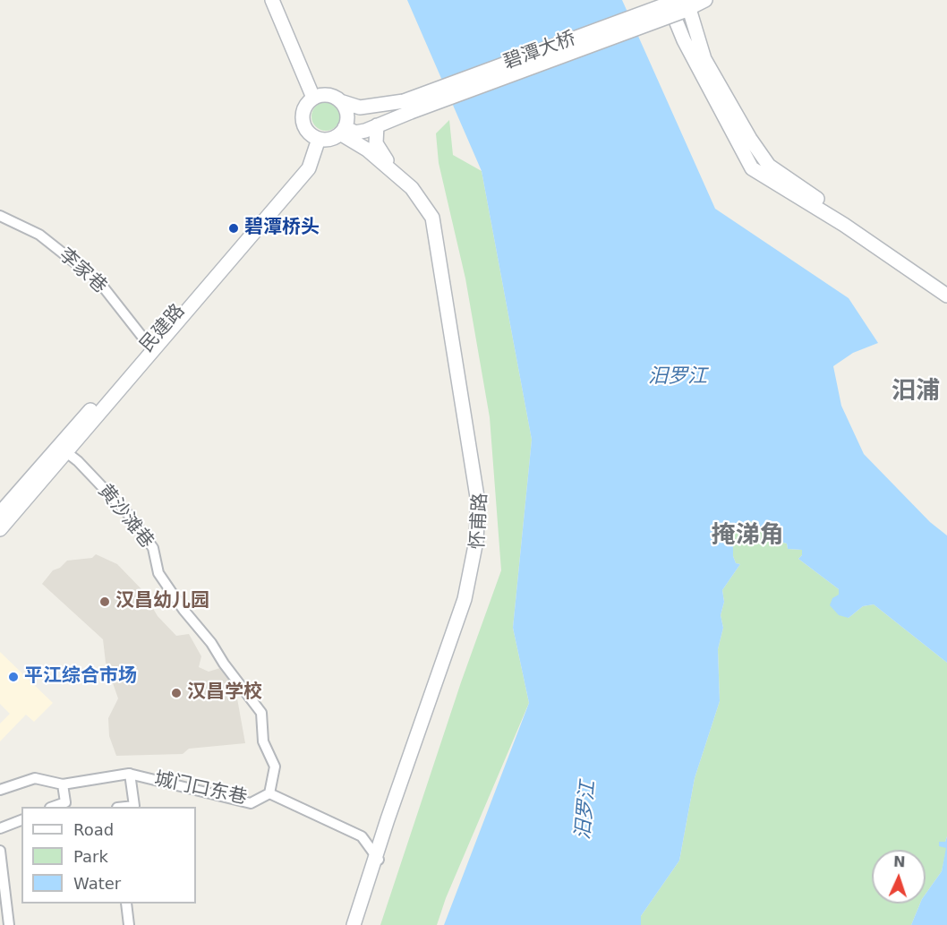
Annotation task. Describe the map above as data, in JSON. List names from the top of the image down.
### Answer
{
  "streets": {
    "main road": ["碧潭大桥", "民建路", "怀甫路"],
    "street": ["李家巷", "黄沙滩巷", "城门口东巷"]
  },
  "crossings": [
    ["李家巷", "民建路"],
    ["民建路", "黄沙滩巷"],
    ["黄沙滩巷", "城门口东巷"],
    ["怀甫路", "城门口东巷"]
  ],
  "districts": ["汨浦", "掩涕角"],
  "water": ["汨罗江"],
  "places": [
    "碧潭桥头",
    "汉昌幼儿园",
    "平江综合市场",
    "汉昌学校"
  ],
  "legend": ["Road", "Park", "Water"],
  "north": "top"
}
